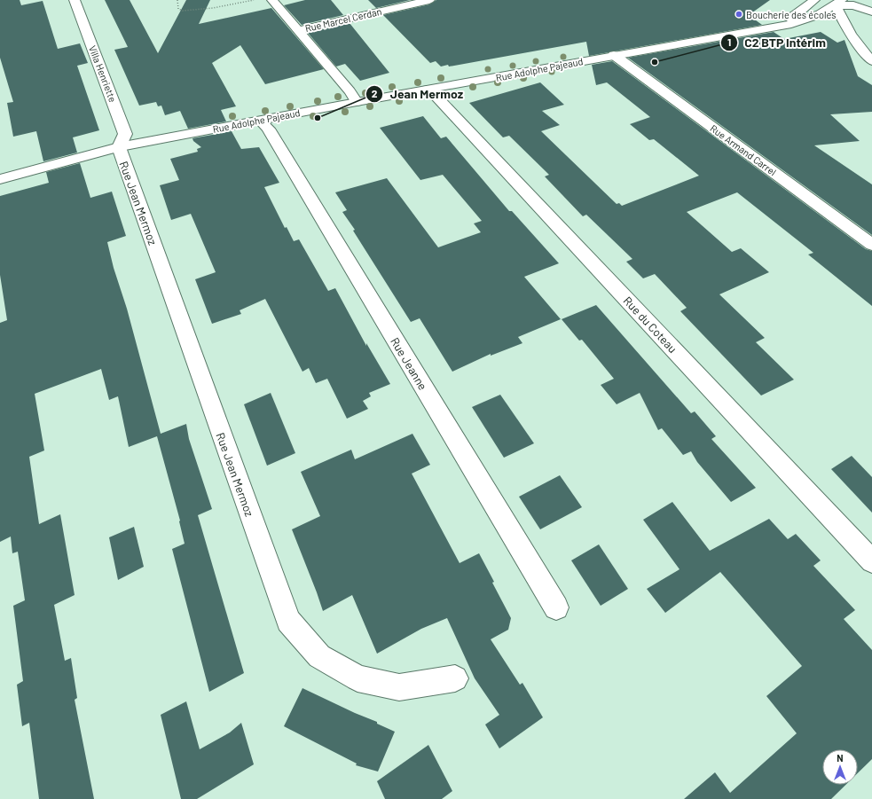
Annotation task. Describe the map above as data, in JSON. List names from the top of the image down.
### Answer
{
  "streets": {
    "street": [
      "Rue Marcel Cerdan",
      "Rue Adolphe Pajeaud",
      "Villa Henriette",
      "Rue Armand Carrel",
      "Rue Jean Mermoz",
      "Rue du Coteau",
      "Rue Jeanne"
    ]
  },
  "crossings": [
    ["Rue Adolphe Pajeaud", "Villa Henriette"],
    ["Rue Adolphe Pajeaud", "Rue Armand Carrel"],
    ["Rue Adolphe Pajeaud", "Rue Jean Mermoz"],
    ["Rue Adolphe Pajeaud", "Rue du Coteau"],
    ["Rue Adolphe Pajeaud", "Rue Jeanne"],
    ["Villa Henriette", "Rue Jean Mermoz"]
  ],
  "places": ["Boucherie des écoles", "C2 BTP Intérim", "Jean Mermoz"],
  "north": "top"
}
